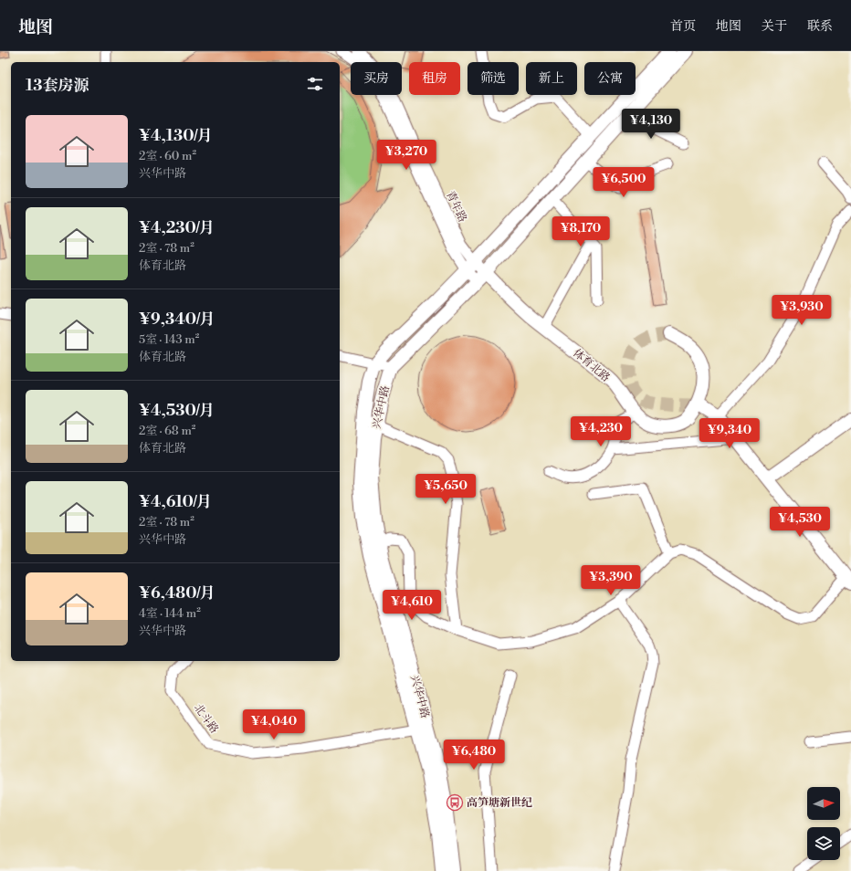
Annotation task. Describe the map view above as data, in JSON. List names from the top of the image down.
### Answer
{
  "streets": {
    "main road": ["体育北路", "兴华中路"],
    "street": ["青年路", "北斗路"]
  },
  "crossings": [
    ["体育北路", "兴华中路"]
  ],
  "places": {
    "bus stop": ["高笋塘新世纪"]
  },
  "north": "right",
  "page": {
    "header": "地图",
    "nav": [
      "首页",
      "地图",
      "关于",
      "联系"
    ],
    "chip": [
      "买房",
      "租房",
      "筛选",
      "新上",
      "公寓"
    ],
    "heading": "13套房源",
    "list": [
      {
        "name": "¥4,130/月",
        "note": "2室 · 60 m² · 兴华中路"
      },
      {
        "name": "¥4,230/月",
        "note": "2室 · 78 m² · 体育北路"
      },
      {
        "name": "¥9,340/月",
        "note": "5室 · 143 m² · 体育北路"
      },
      {
        "name": "¥4,530/月",
        "note": "2室 · 68 m² · 体育北路"
      },
      {
        "name": "¥4,610/月",
        "note": "2室 · 78 m² · 兴华中路"
      },
      {
        "name": "¥6,480/月",
        "note": "4室 · 144 m² · 兴华中路"
      }
    ],
    "price": [
      "¥4,130",
      "¥3,270",
      "¥6,500",
      "¥8,170",
      "¥3,930",
      "¥4,230",
      "¥9,340",
      "¥5,650",
      "¥4,530",
      "¥3,390",
      "¥4,610",
      "¥4,040",
      "¥6,480"
    ]
  }
}
